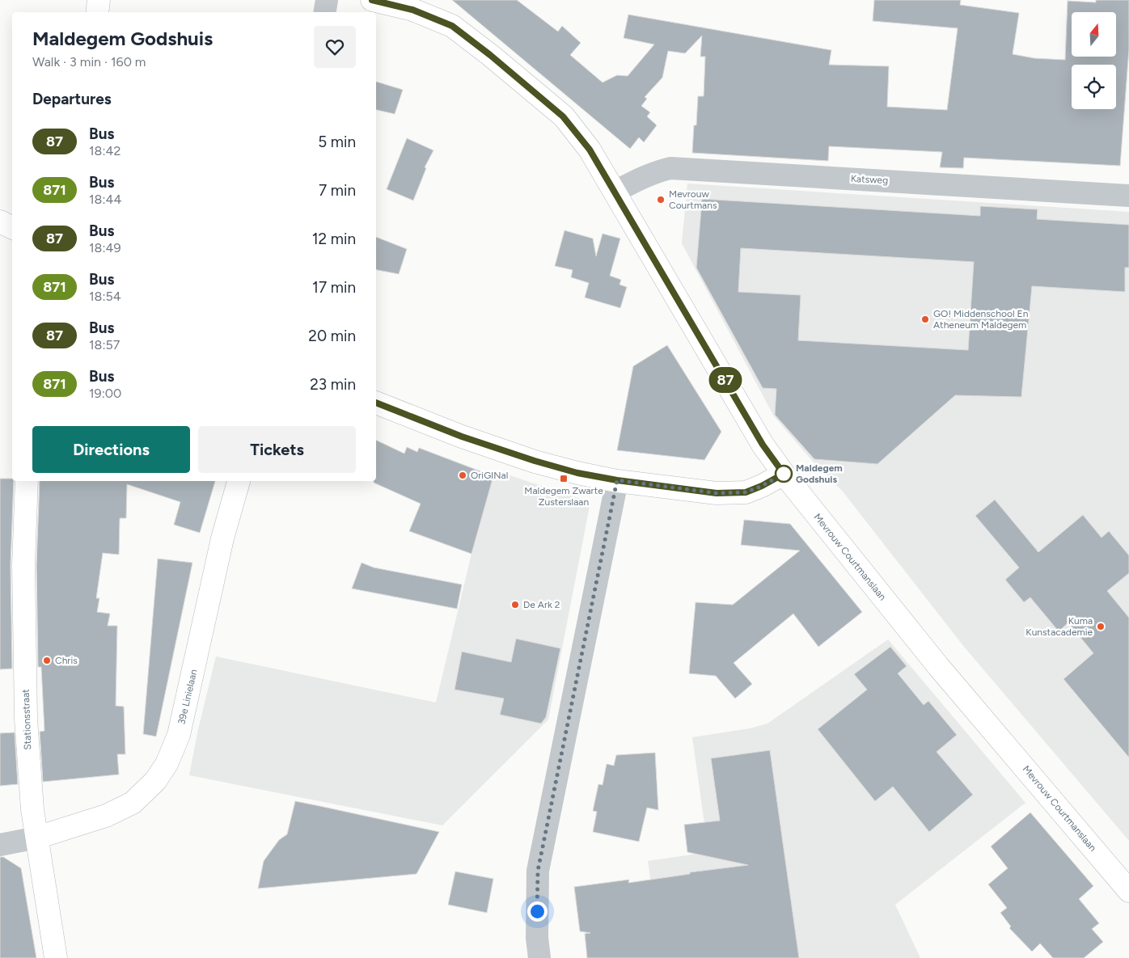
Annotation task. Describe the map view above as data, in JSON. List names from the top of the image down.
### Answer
{
  "streets": {
    "street": [
      "Katsweg",
      "Mevrouw Courtmanslaan",
      "39e Linielaan",
      "Stationsstraat"
    ]
  },
  "crossings": [
    ["Katsweg", "Mevrouw Courtmanslaan"],
    ["39e Linielaan", "Stationsstraat"]
  ],
  "places": {
    "other": [
      "Mevrouw Courtmans",
      "GO! Middenschool En Atheneum Maldegem",
      "Maldegem Godshuis",
      "OriGINal",
      "De Ark 2",
      "Kuma Kunstacademie",
      "Chris"
    ],
    "transit": ["Maldegem Zwarte Zusterslaan"]
  },
  "lines": ["bus line 87"],
  "north": "top",
  "page": {
    "on_map": "87",
    "heading": [
      ["Maldegem Godshuis", "Walk · 3 min · 160 m"],
      "Departures"
    ],
    "list": [
      {
        "mark": "87",
        "name": "Bus",
        "note": "18:42",
        "value": "5 min"
      },
      {
        "mark": "871",
        "name": "Bus",
        "note": "18:44",
        "value": "7 min"
      },
      {
        "mark": "87",
        "name": "Bus",
        "note": "18:49",
        "value": "12 min"
      },
      {
        "mark": "871",
        "name": "Bus",
        "note": "18:54",
        "value": "17 min"
      },
      {
        "mark": "87",
        "name": "Bus",
        "note": "18:57",
        "value": "20 min"
      },
      {
        "mark": "871",
        "name": "Bus",
        "note": "19:00",
        "value": "23 min"
      }
    ],
    "buttons": ["Directions", "Tickets"]
  }
}
